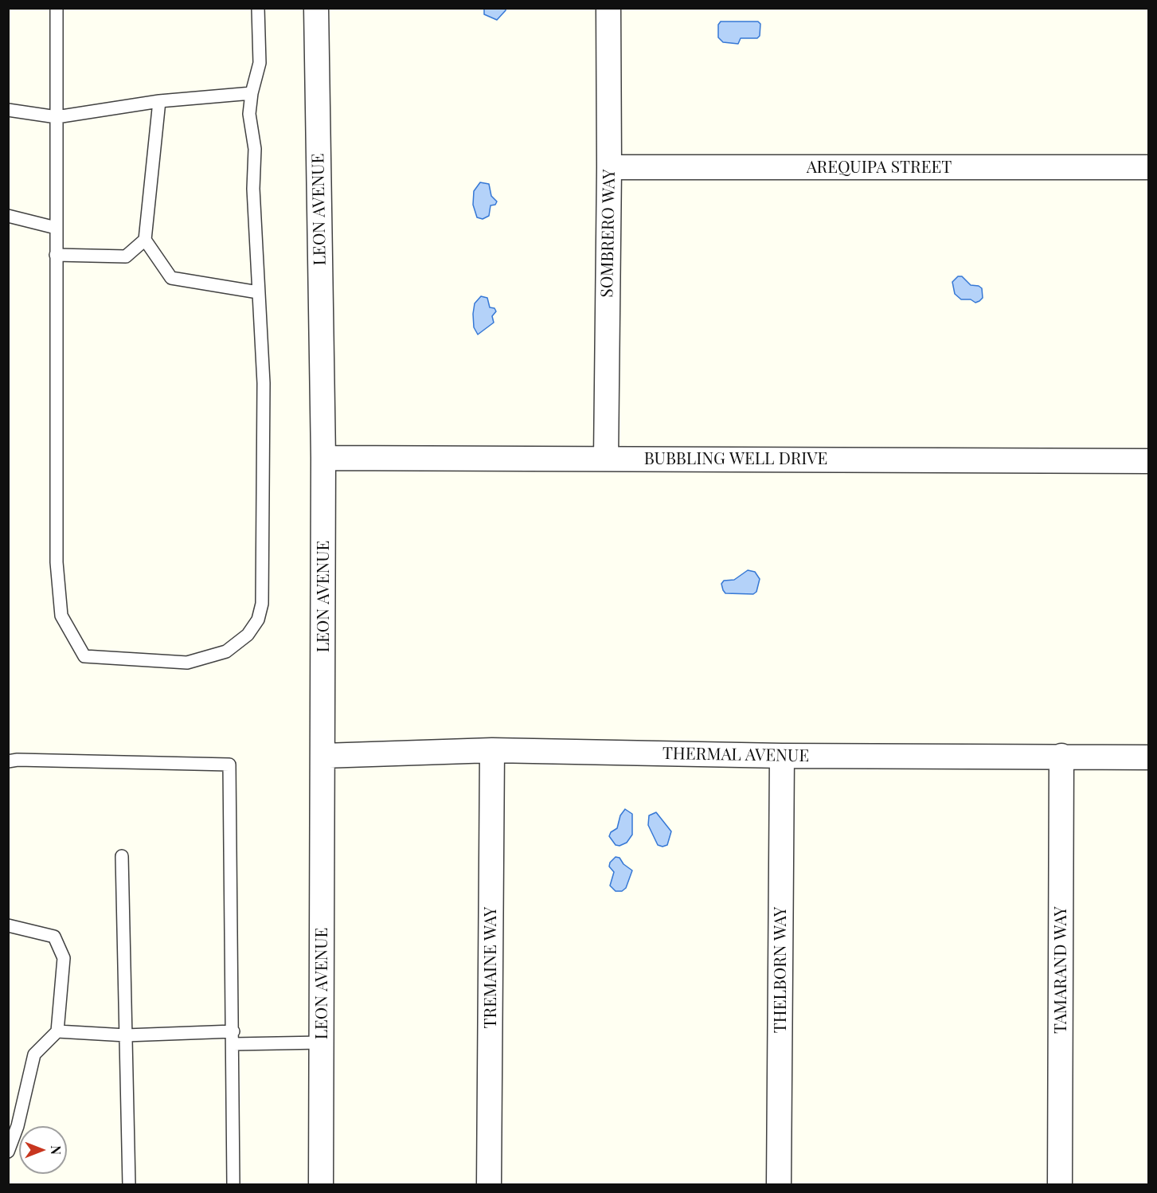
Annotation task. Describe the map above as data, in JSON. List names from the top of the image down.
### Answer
{
  "streets": {
    "street": [
      "AREQUIPA STREET",
      "LEON AVENUE",
      "SOMBRERO WAY",
      "BUBBLING WELL DRIVE",
      "THERMAL AVENUE",
      "TREMAINE WAY",
      "THELBORN WAY",
      "TAMARAND WAY"
    ]
  },
  "crossings": [
    ["AREQUIPA STREET", "SOMBRERO WAY"],
    ["LEON AVENUE", "BUBBLING WELL DRIVE"],
    ["LEON AVENUE", "THERMAL AVENUE"],
    ["SOMBRERO WAY", "BUBBLING WELL DRIVE"],
    ["THERMAL AVENUE", "TREMAINE WAY"],
    ["THERMAL AVENUE", "THELBORN WAY"],
    ["THERMAL AVENUE", "TAMARAND WAY"]
  ],
  "north": "right"
}
